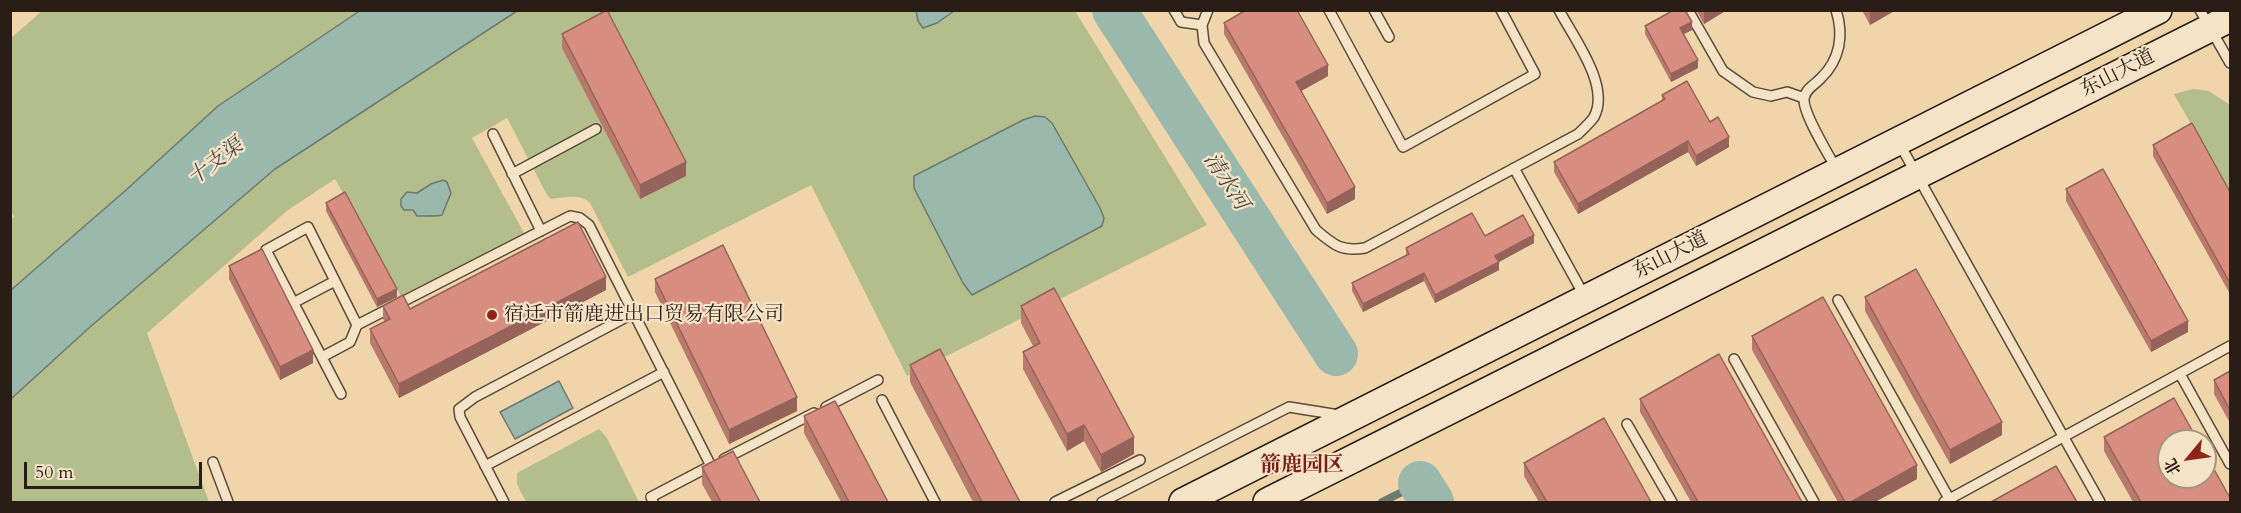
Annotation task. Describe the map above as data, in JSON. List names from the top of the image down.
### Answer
{
  "streets": {
    "main road": ["东山大道"]
  },
  "districts": ["箭鹿园区"],
  "water": ["十支渠", "清水河"],
  "places": ["宿迁市箭鹿进出口贸易有限公司"],
  "scale_bar": "50 m",
  "north": "bottom left"
}
